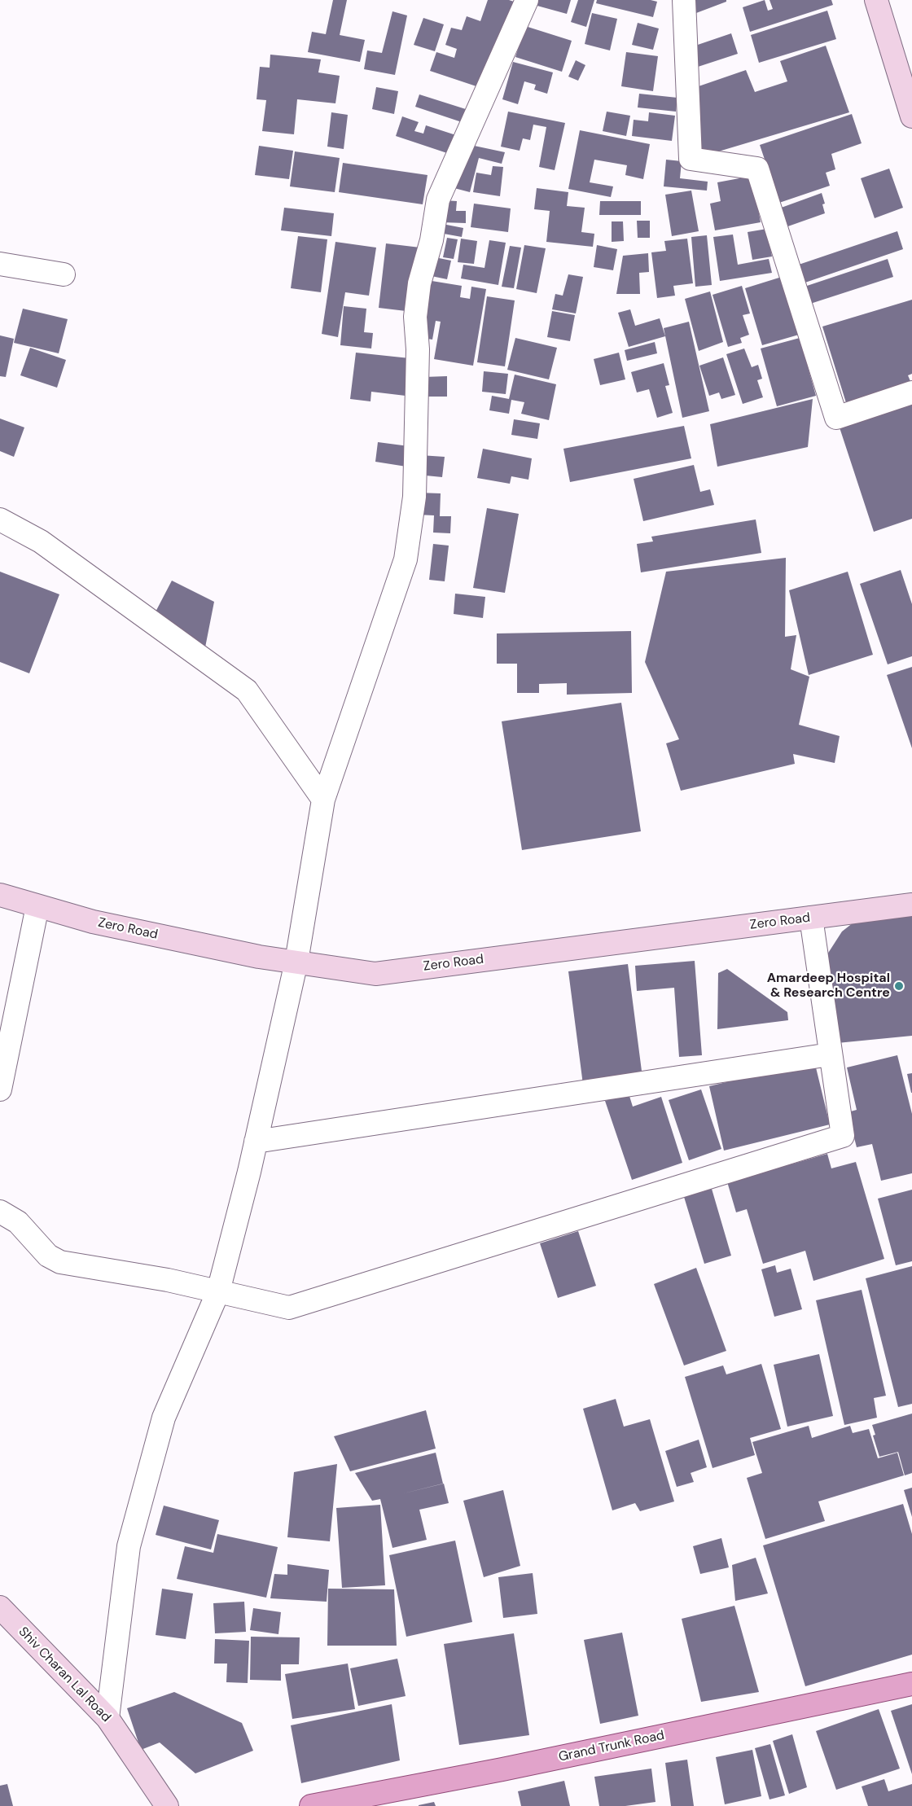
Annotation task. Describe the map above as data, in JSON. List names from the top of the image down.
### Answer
{
  "streets": {
    "main road": ["Grand Trunk Road"],
    "street": ["Zero Road", "Shiv Charan Lal Road"]
  },
  "places": ["Amardeep Hospital & Research Centre"]
}
